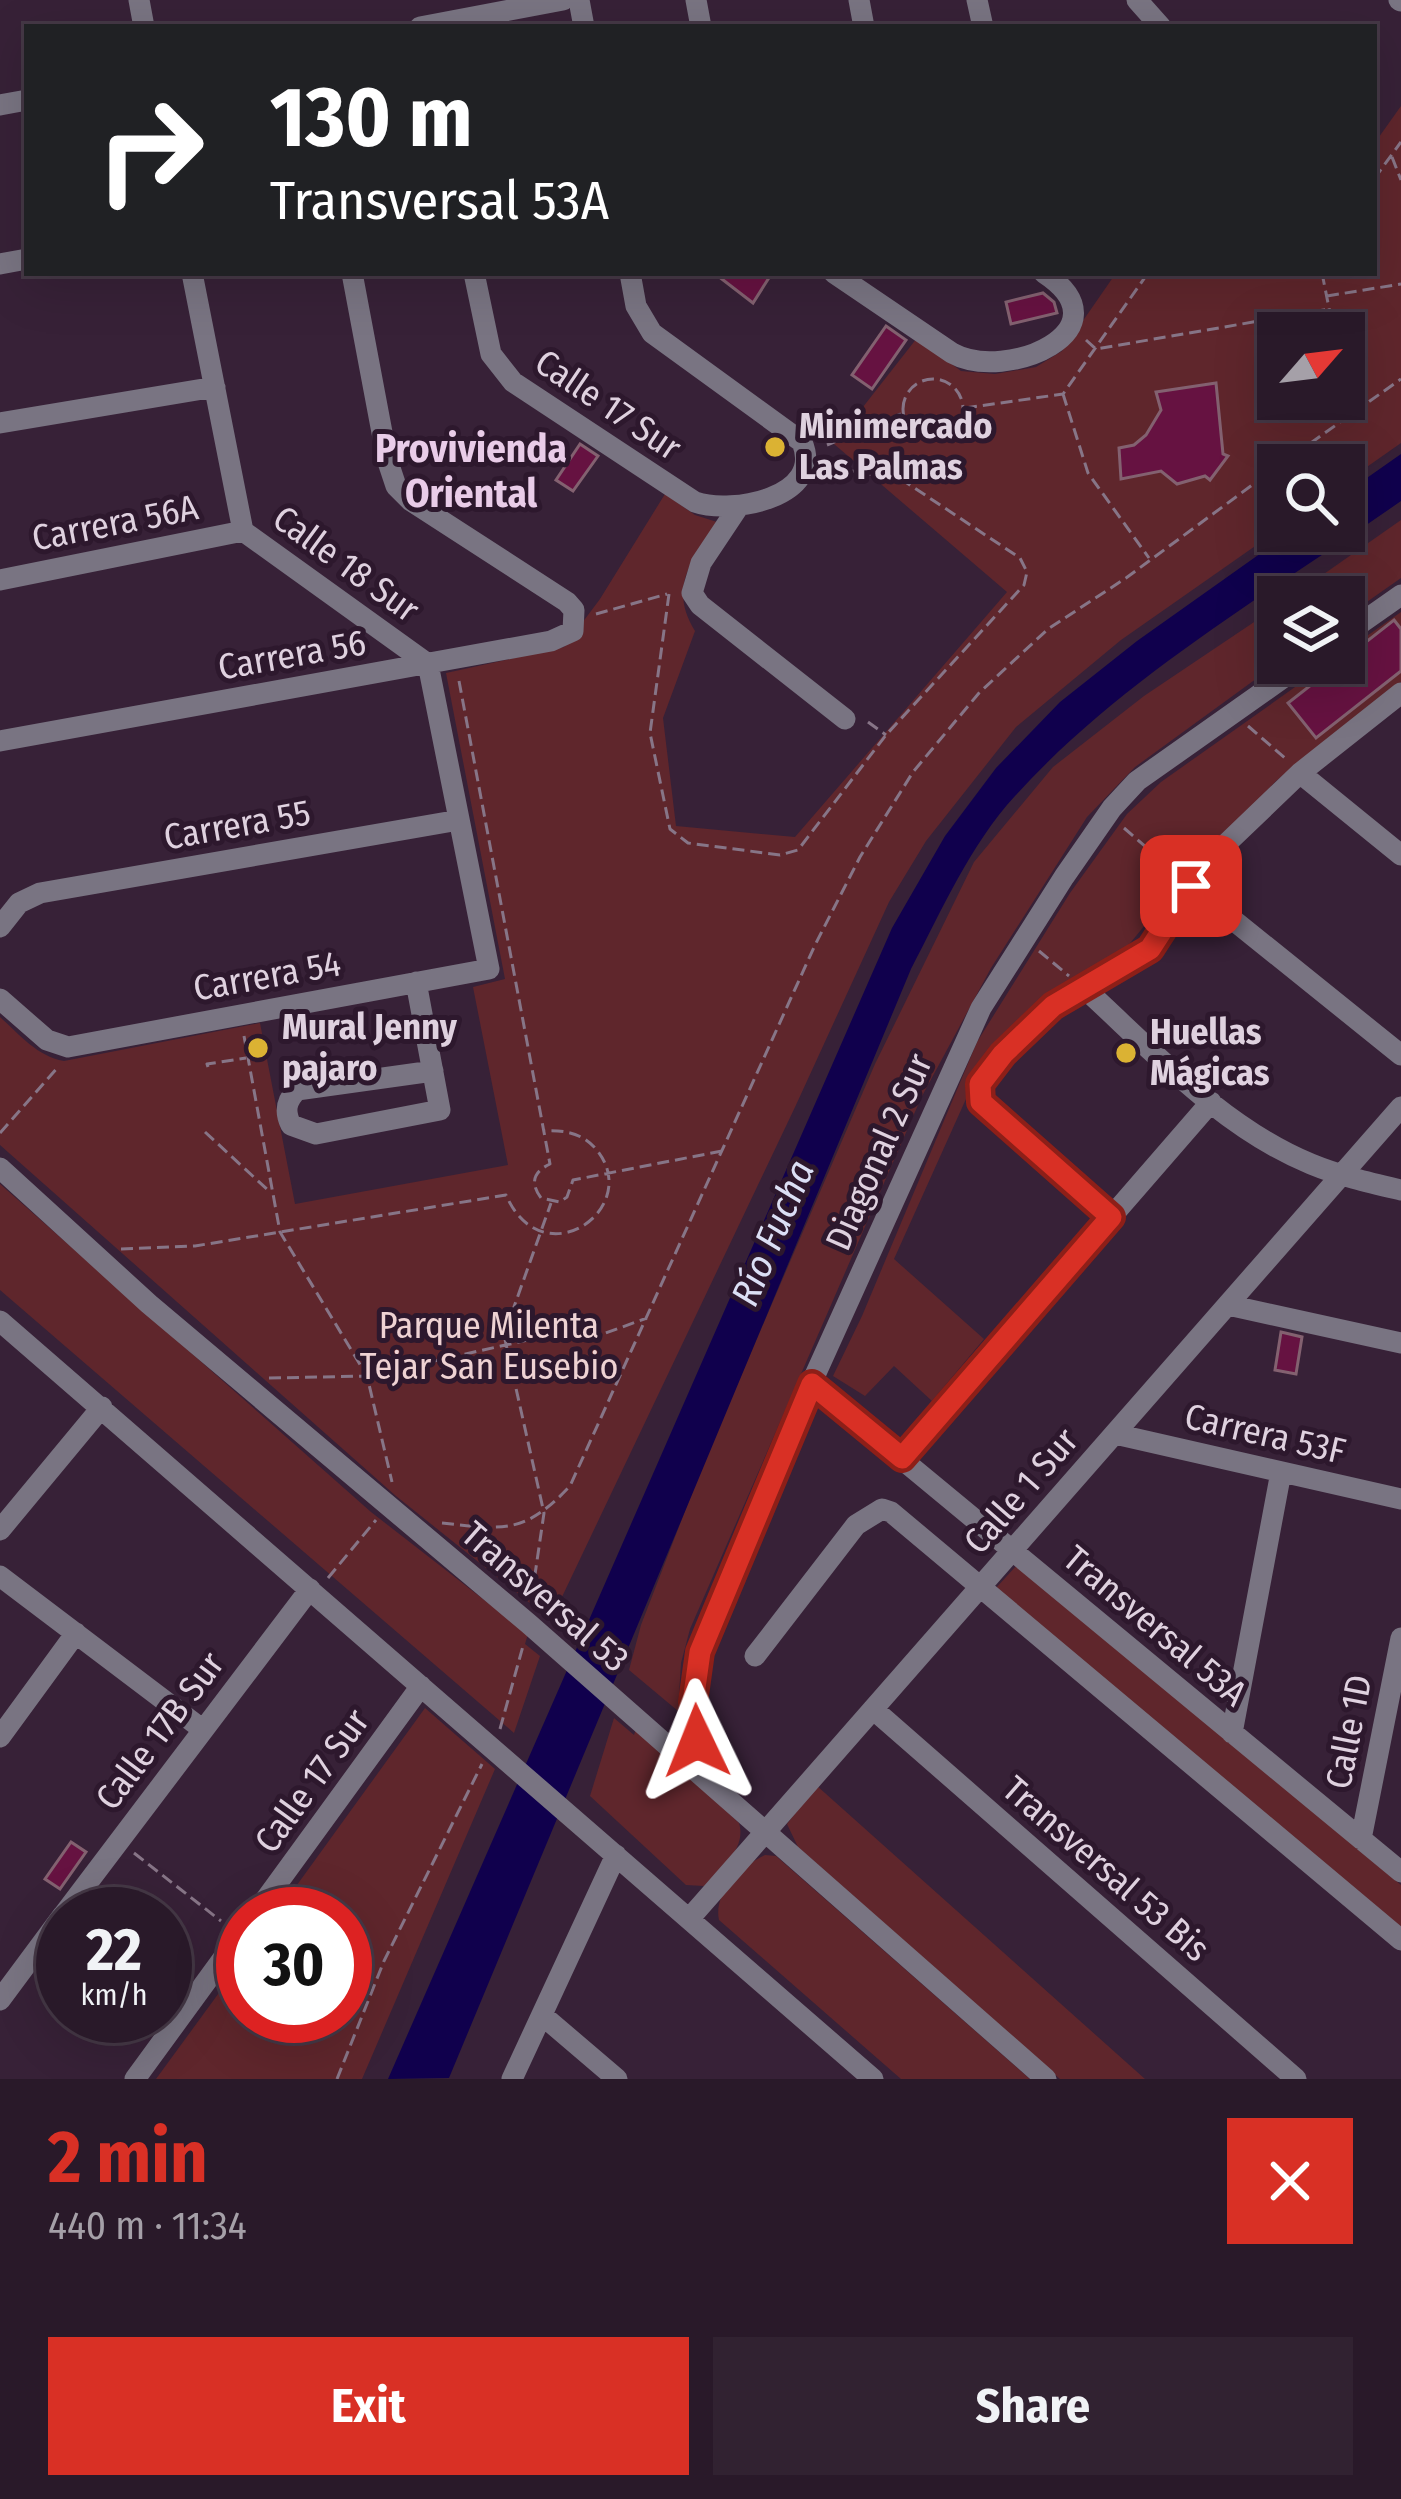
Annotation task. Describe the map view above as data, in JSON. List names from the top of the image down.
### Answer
{
  "streets": {
    "street": [
      "Calle 17 Sur",
      "Carrera 56A",
      "Calle 18 Sur",
      "Carrera 56",
      "Carrera 55",
      "Carrera 54",
      "Diagonal 2 Sur",
      "Carrera 53F",
      "Calle 1 Sur",
      "Transversal 53",
      "Transversal 53A",
      "Calle 17B Sur",
      "Calle 1D",
      "Transversal 53 Bis"
    ]
  },
  "crossings": [
    ["Carrera 56A", "Calle 18 Sur"],
    ["Calle 18 Sur", "Carrera 56"],
    ["Calle 18 Sur", "Carrera 55"],
    ["Calle 18 Sur", "Carrera 54"],
    ["Diagonal 2 Sur", "Transversal 53"],
    ["Diagonal 2 Sur", "Transversal 53A"],
    ["Carrera 53F", "Calle 1 Sur"],
    ["Calle 1 Sur", "Transversal 53"],
    ["Calle 1 Sur", "Transversal 53A"],
    ["Calle 1 Sur", "Transversal 53 Bis"],
    ["Transversal 53A", "Calle 1D"]
  ],
  "districts": ["Provivienda Oriental"],
  "water": ["Río Fucha"],
  "parks": ["Parque Milenta Tejar San Eusebio"],
  "places": ["Minimercado Las Palmas", "Mural Jenny pajaro", "Huellas Mágicas"],
  "north": "top right",
  "page": {
    "turn": ["130 m", "Transversal 53A"],
    "speed": "22 km/h",
    "limit": "30",
    "heading": ["2 min", "440 m · 11:34"],
    "buttons": ["Exit", "Share"]
  }
}
